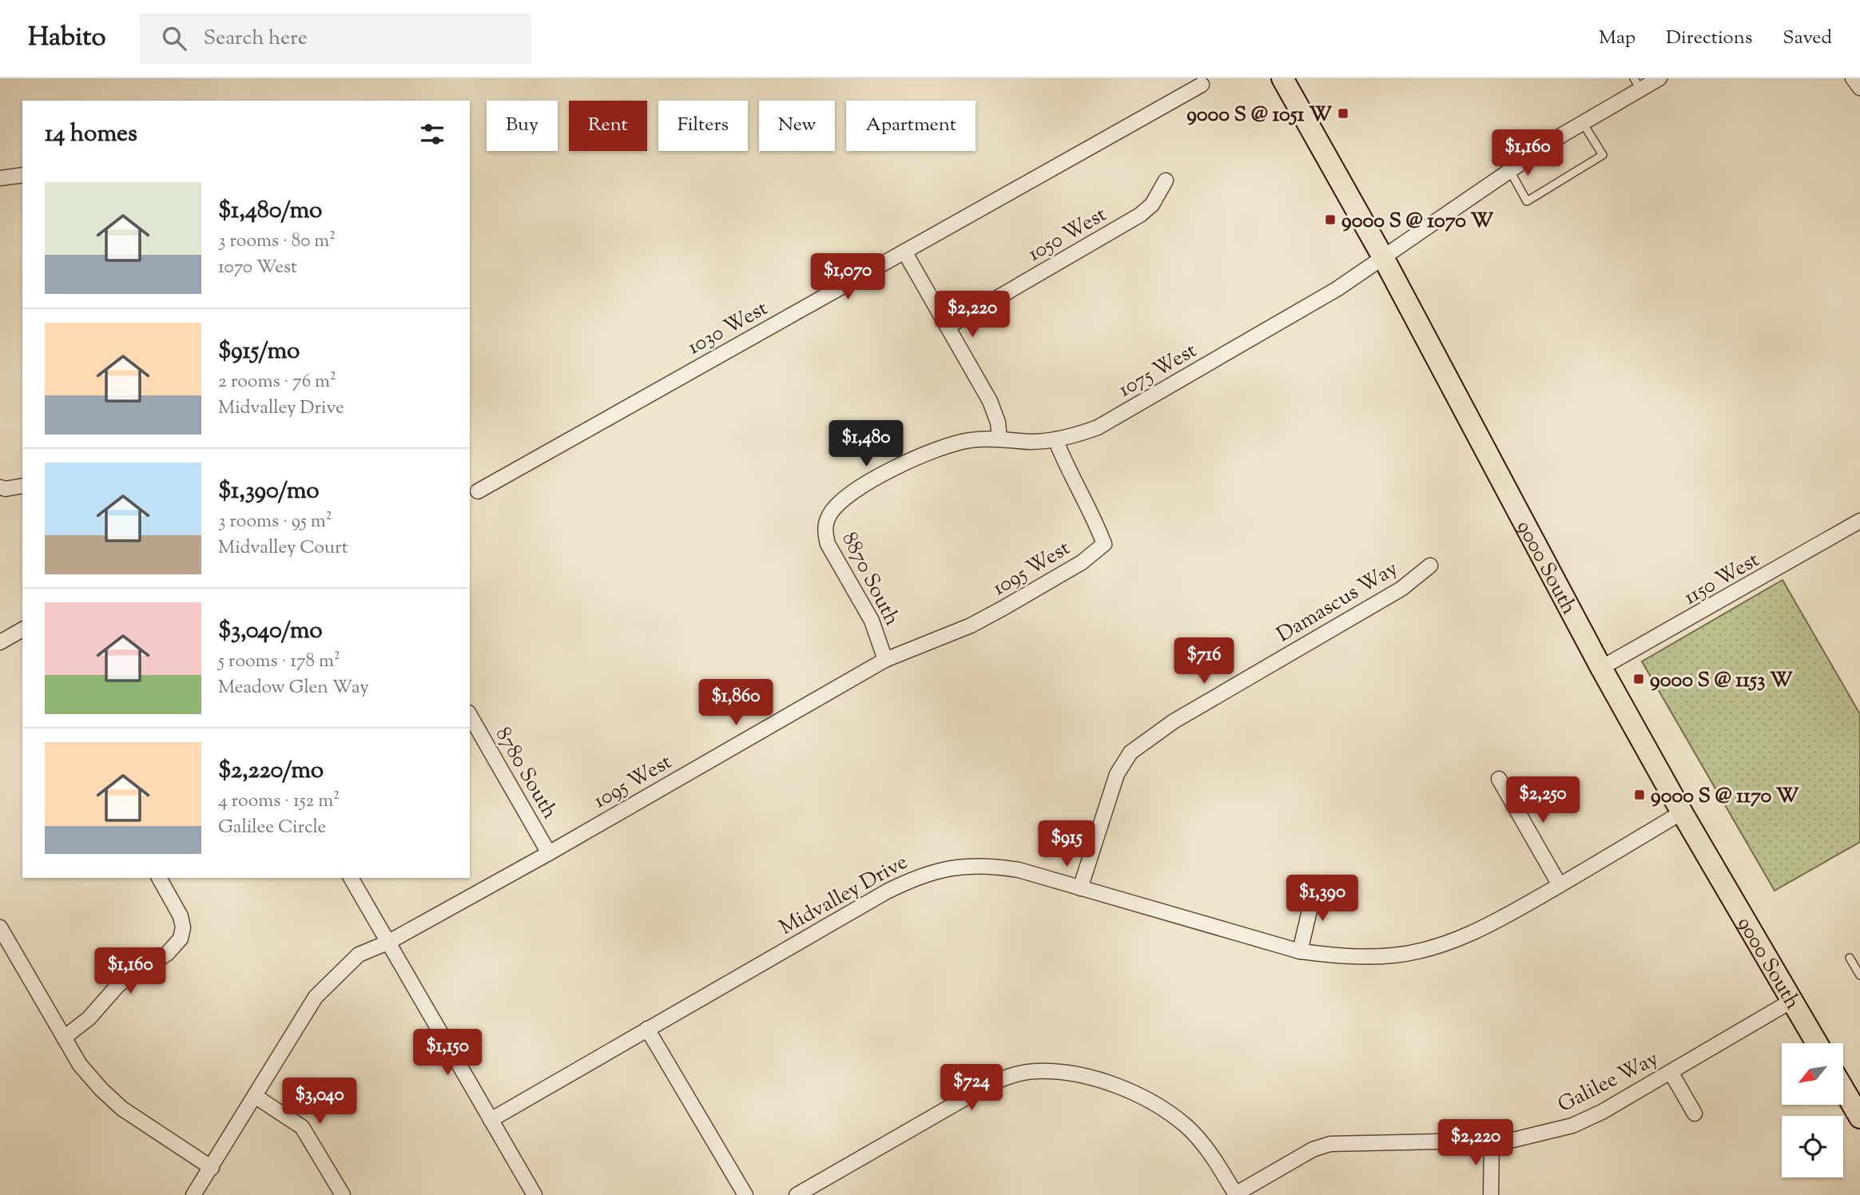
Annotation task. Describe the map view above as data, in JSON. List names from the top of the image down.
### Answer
{
  "streets": {
    "main road": ["9000 South"],
    "street": [
      "1050 West",
      "1030 West",
      "1075 West",
      "1095 West",
      "1150 West",
      "8870 South",
      "Damascus Way",
      "8780 South",
      "Midvalley Drive",
      "Galilee Way"
    ]
  },
  "crossings": [
    ["1075 West", "1095 West"],
    ["1075 West", "9000 South"],
    ["1075 West", "8870 South"],
    ["1095 West", "8870 South"],
    ["1095 West", "8780 South"],
    ["9000 South", "1150 West"],
    ["9000 South", "Midvalley Drive"],
    ["9000 South", "Galilee Way"],
    ["Damascus Way", "Midvalley Drive"]
  ],
  "places": {
    "transit": [
      "9000 S @ 1051 W",
      "9000 S @ 1070 W",
      "9000 S @ 1153 W",
      "9000 S @ 1170 W"
    ]
  },
  "north": "bottom left",
  "page": {
    "header": "Habito",
    "search": "Search here",
    "nav": ["Map", "Directions", "Saved"],
    "chip": [
      "Buy",
      "Rent",
      "Filters",
      "New",
      "Apartment"
    ],
    "heading": "14 homes",
    "price": [
      "$1,160",
      "$1,070",
      "$2,220",
      "$1,480",
      "$716",
      "$1,860",
      "$2,250",
      "$915",
      "$1,390",
      "$1,160",
      "$1,150",
      "$724",
      "$3,040",
      "$2,220"
    ],
    "list": [
      {
        "name": "$1,480/mo",
        "note": "3 rooms · 80 m² · 1070 West"
      },
      {
        "name": "$915/mo",
        "note": "2 rooms · 76 m² · Midvalley Drive"
      },
      {
        "name": "$1,390/mo",
        "note": "3 rooms · 95 m² · Midvalley Court"
      },
      {
        "name": "$3,040/mo",
        "note": "5 rooms · 178 m² · Meadow Glen Way"
      },
      {
        "name": "$2,220/mo",
        "note": "4 rooms · 152 m² · Galilee Circle"
      }
    ]
  }
}
